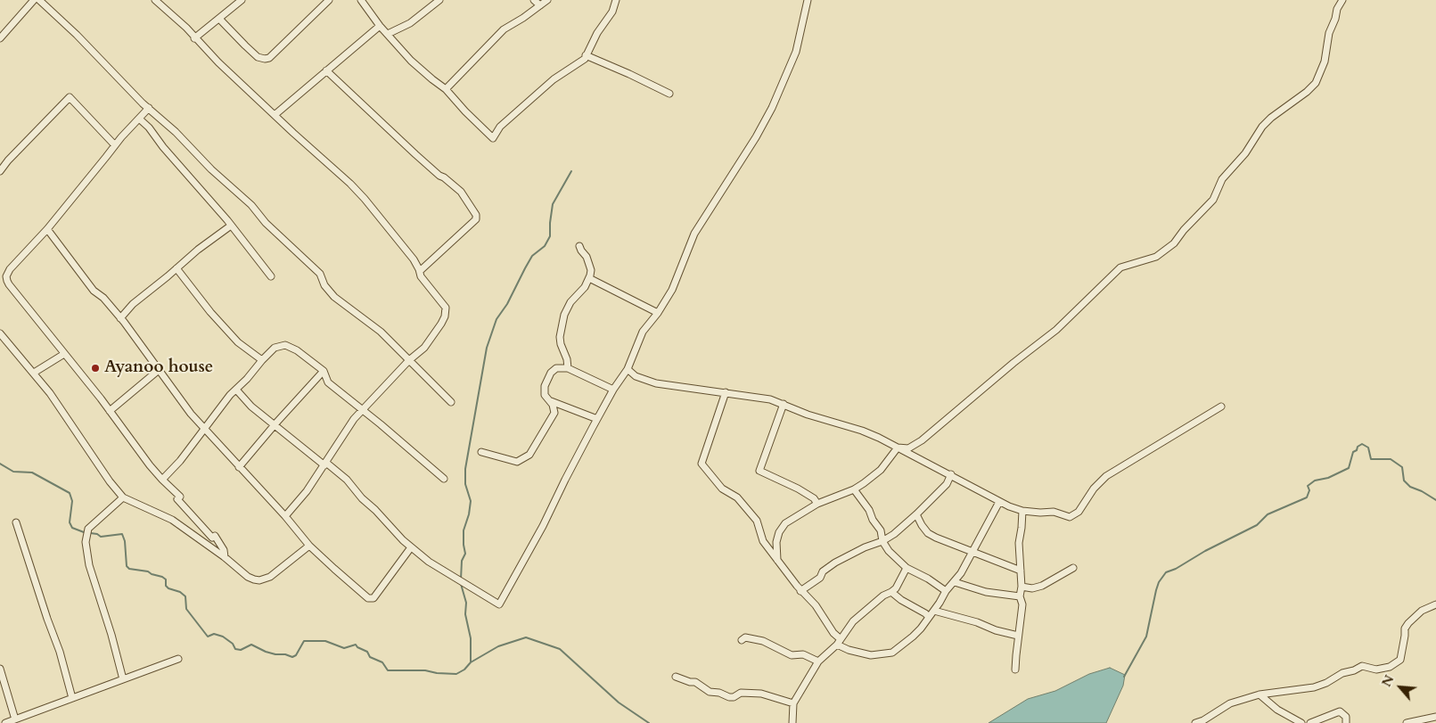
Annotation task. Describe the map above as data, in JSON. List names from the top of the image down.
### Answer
{
  "places": ["Ayanoo house"],
  "north": "top left"
}
